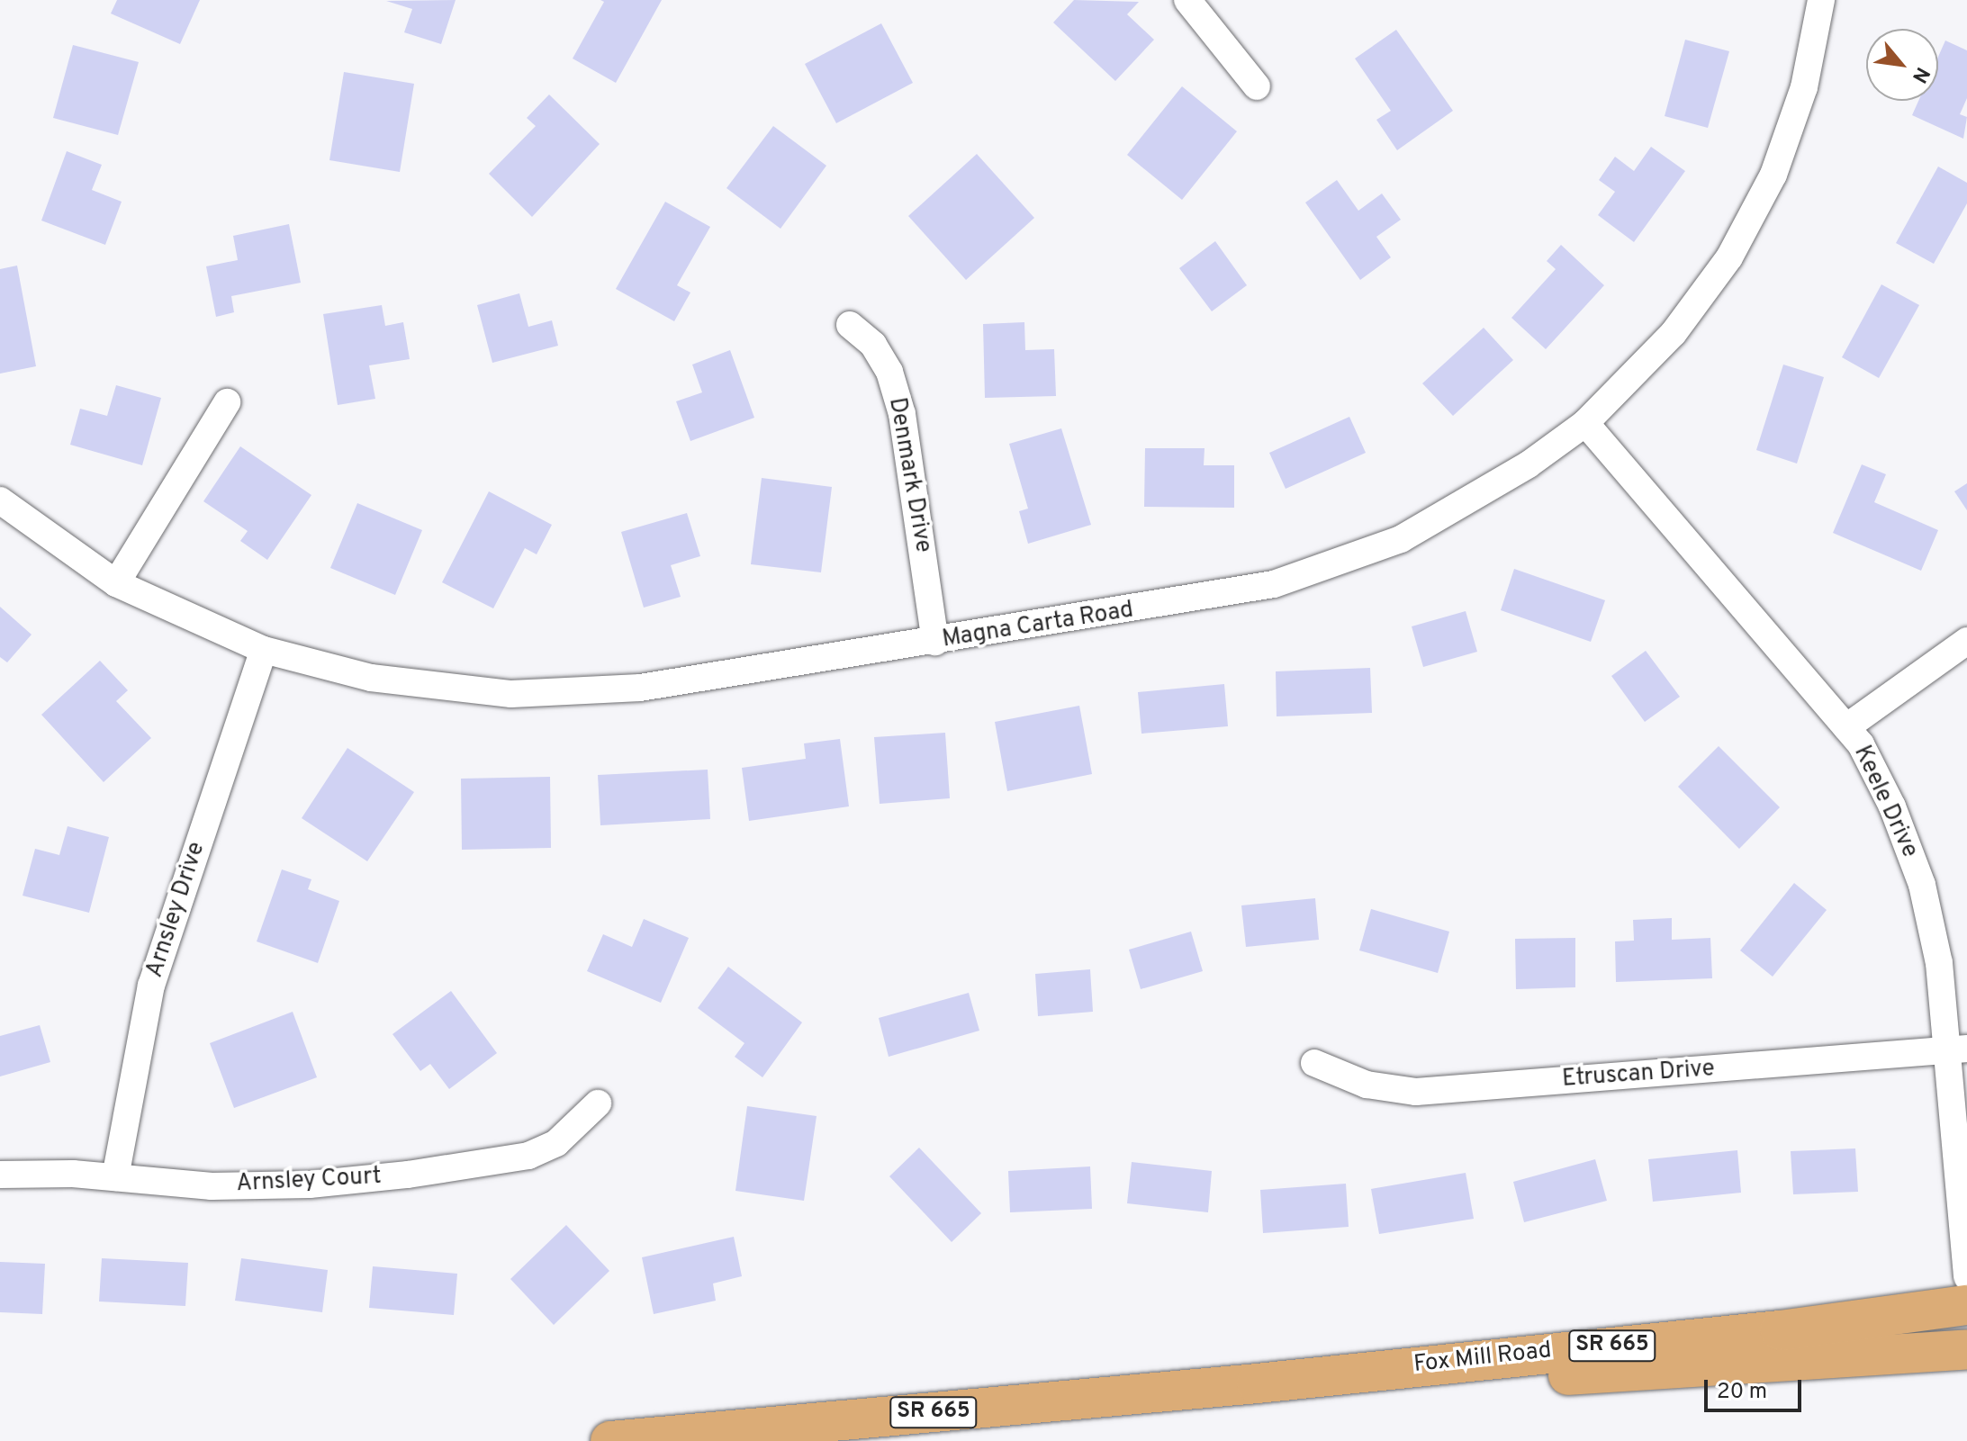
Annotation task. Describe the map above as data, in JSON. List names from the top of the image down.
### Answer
{
  "streets": {
    "main road": ["SR 665", "Fox Mill Road"],
    "street": [
      "Denmark Drive",
      "Magna Carta Road",
      "Keele Drive",
      "Arnsley Drive",
      "Etruscan Drive",
      "Arnsley Court"
    ]
  },
  "crossings": [
    ["Denmark Drive", "Magna Carta Road"],
    ["Magna Carta Road", "Keele Drive"],
    ["Magna Carta Road", "Arnsley Drive"],
    ["Keele Drive", "Etruscan Drive"],
    ["Arnsley Drive", "Arnsley Court"]
  ],
  "scale_bar": "20 m",
  "north": "bottom right"
}
